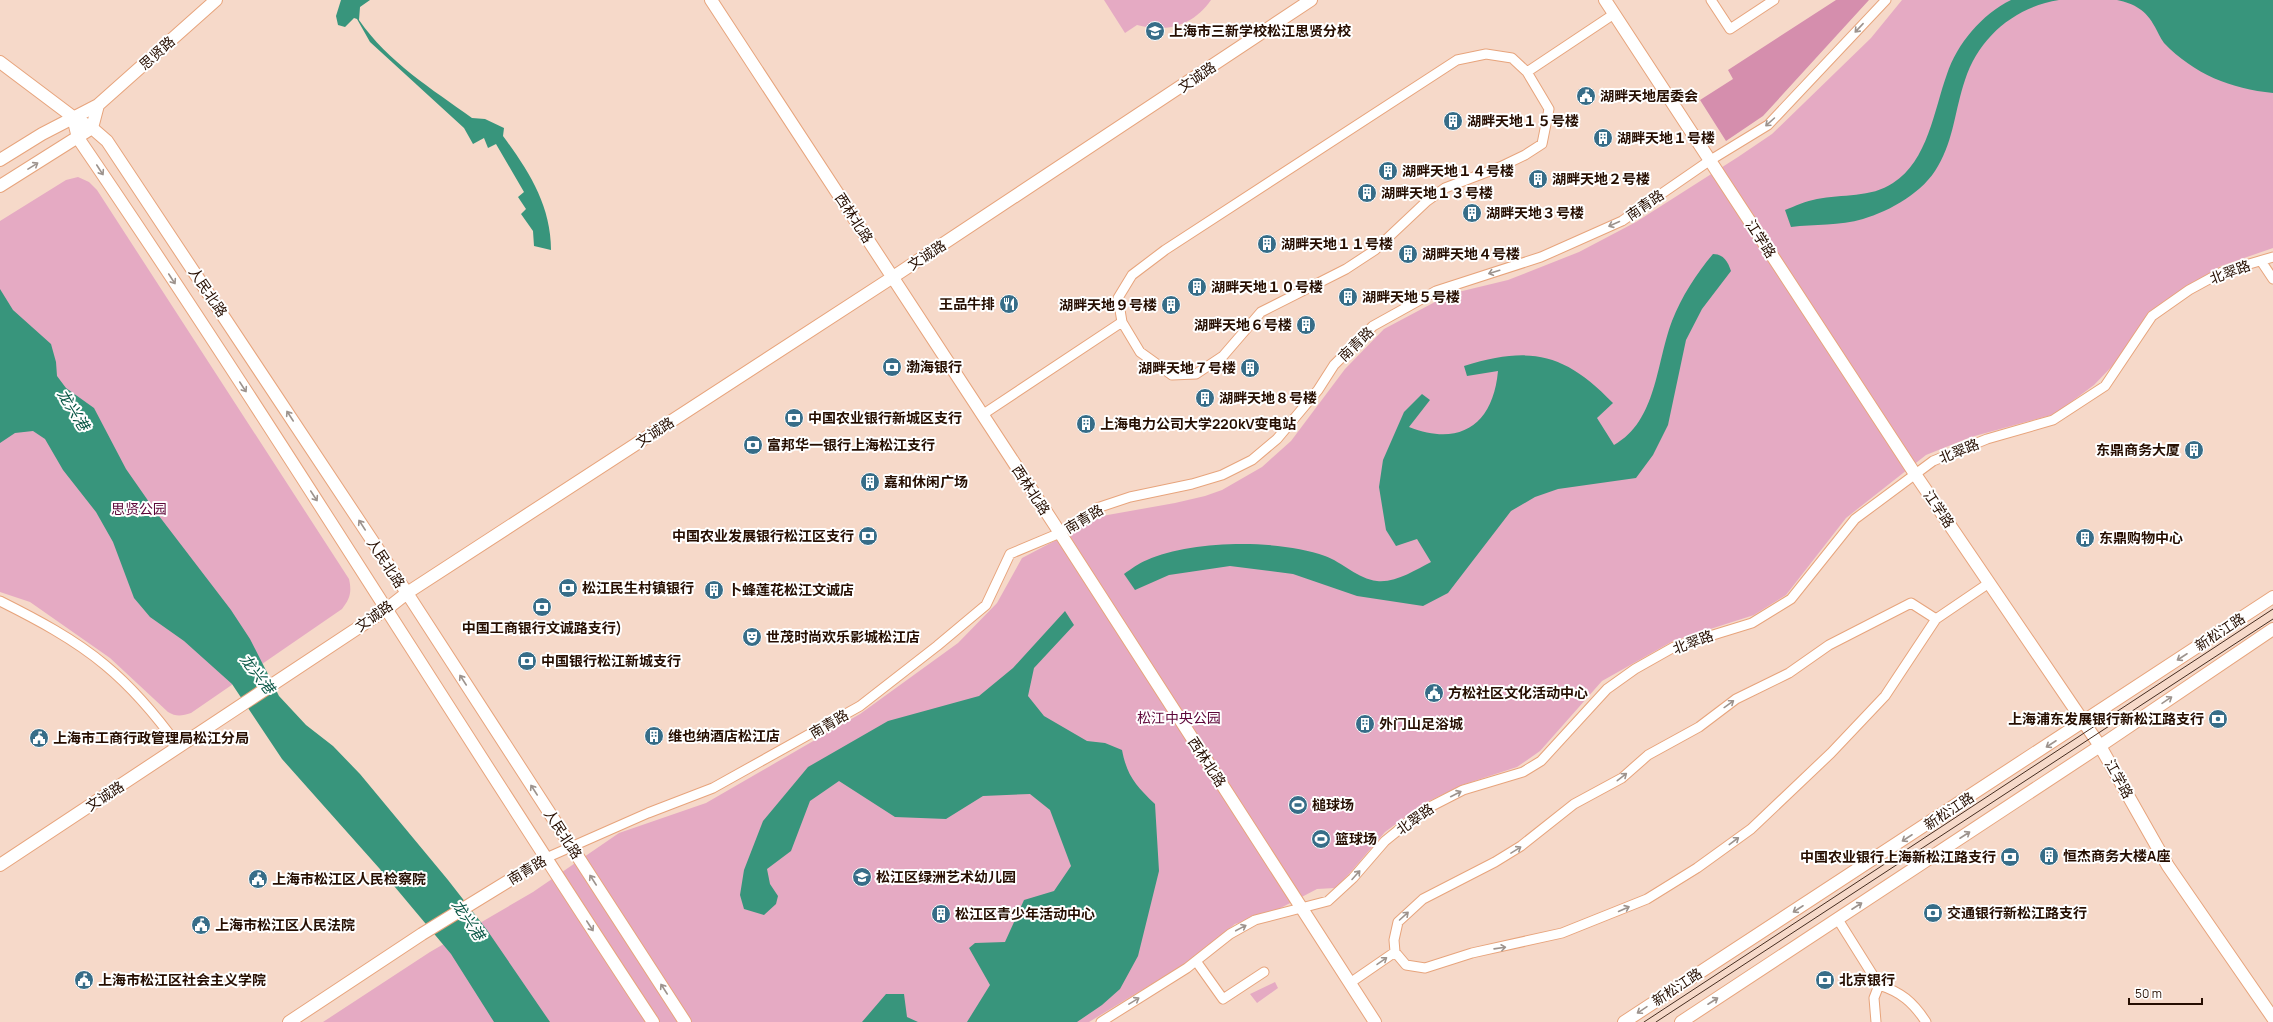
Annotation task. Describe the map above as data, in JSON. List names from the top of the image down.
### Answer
{
  "streets": {
    "main road": [
      "思贤路",
      "文诚路",
      "南青路",
      "西林北路",
      "江学路",
      "人民北路",
      "新松江路"
    ],
    "street": ["北翠路"]
  },
  "crossings": [
    ["思贤路", "人民北路"],
    ["文诚路", "西林北路"],
    ["文诚路", "人民北路"],
    ["南青路", "西林北路"],
    ["南青路", "江学路"],
    ["南青路", "人民北路"],
    ["西林北路", "北翠路"],
    ["江学路", "北翠路"],
    ["江学路", "新松江路"]
  ],
  "one_way": ["南青路"],
  "water": ["龙兴港"],
  "parks": ["思贤公园", "松江中央公园"],
  "places": {
    "school or university": ["上海市三新学校松江思贤分校", "松江区绿洲艺术幼儿园"],
    "public building": [
      "湖畔天地居委会",
      "方松社区文化活动中心",
      "上海市工商行政管理局松江分局",
      "上海市松江区人民检察院",
      "上海市松江区人民法院",
      "上海市松江区社会主义学院"
    ],
    "building": [
      "湖畔天地１５号楼",
      "湖畔天地１号楼",
      "湖畔天地１４号楼",
      "湖畔天地２号楼",
      "湖畔天地１３号楼",
      "湖畔天地３号楼",
      "湖畔天地１１号楼",
      "湖畔天地４号楼",
      "湖畔天地１０号楼",
      "湖畔天地５号楼",
      "湖畔天地９号楼",
      "湖畔天地６号楼",
      "湖畔天地７号楼",
      "湖畔天地８号楼",
      "上海电力公司大学220kV变电站",
      "东鼎商务大厦",
      "嘉和休闲广场",
      "东鼎购物中心",
      "卜蜂莲花松江文诚店",
      "外门山足浴城",
      "维也纳酒店松江店",
      "恒杰商务大楼A座",
      "松江区青少年活动中心"
    ],
    "restaurant": ["王品牛排"],
    "bank": [
      "渤海银行",
      "中国农业银行新城区支行",
      "富邦华一银行上海松江支行",
      "中国农业发展银行松江区支行",
      "松江民生村镇银行",
      "中国工商银行文诚路支行)",
      "中国银行松江新城支行",
      "上海浦东发展银行新松江路支行",
      "中国农业银行上海新松江路支行",
      "交通银行新松江路支行",
      "北京银行"
    ],
    "theatre": ["世茂时尚欢乐影城松江店"],
    "sports": ["槌球场", "篮球场"]
  },
  "scale_bar": "50 m"
}
